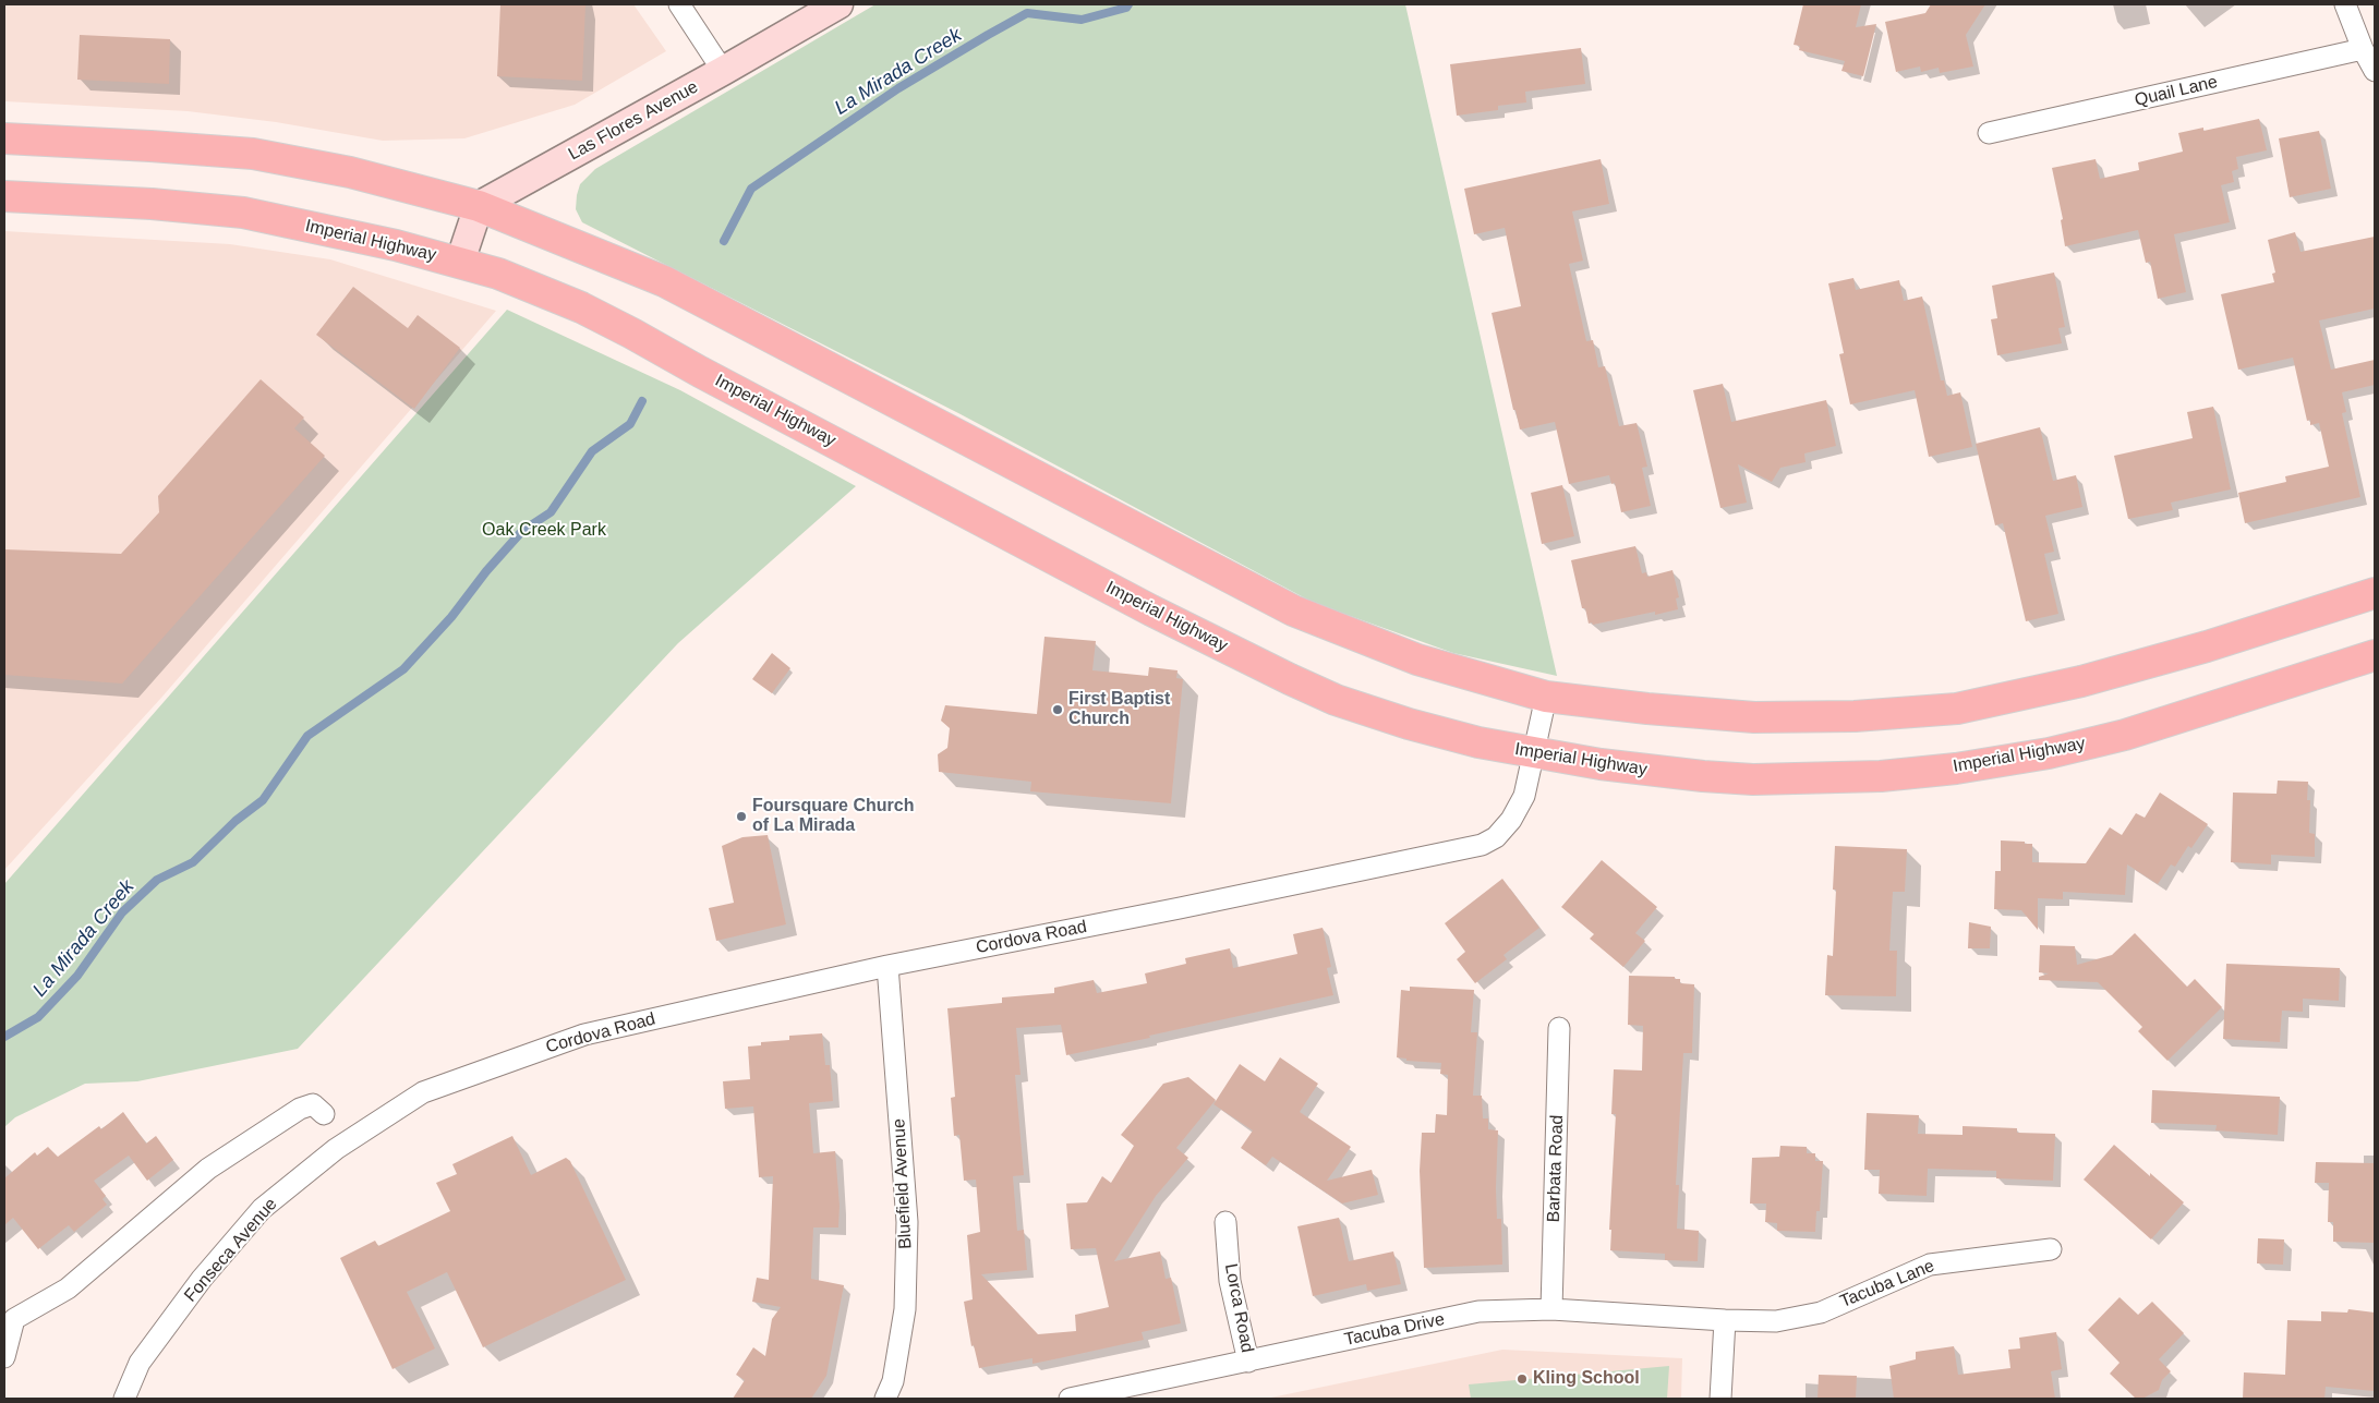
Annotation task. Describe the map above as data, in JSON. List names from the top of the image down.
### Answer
{
  "streets": {
    "main road": ["Imperial Highway"],
    "street": [
      "Quail Lane",
      "Las Flores Avenue",
      "Cordova Road",
      "Barbata Road",
      "Bluefield Avenue",
      "Fonseca Avenue",
      "Tacuba Lane",
      "Lorca Road",
      "Tacuba Drive"
    ]
  },
  "crossings": [
    ["Imperial Highway", "Cordova Road"],
    ["Cordova Road", "Bluefield Avenue"],
    ["Cordova Road", "Fonseca Avenue"],
    ["Barbata Road", "Tacuba Drive"],
    ["Tacuba Lane", "Tacuba Drive"],
    ["Lorca Road", "Tacuba Drive"]
  ],
  "water": ["La Mirada Creek"],
  "parks": ["Oak Creek Park"],
  "places": ["First Baptist Church", "Foursquare Church of La Mirada", "Kling School"]
}
